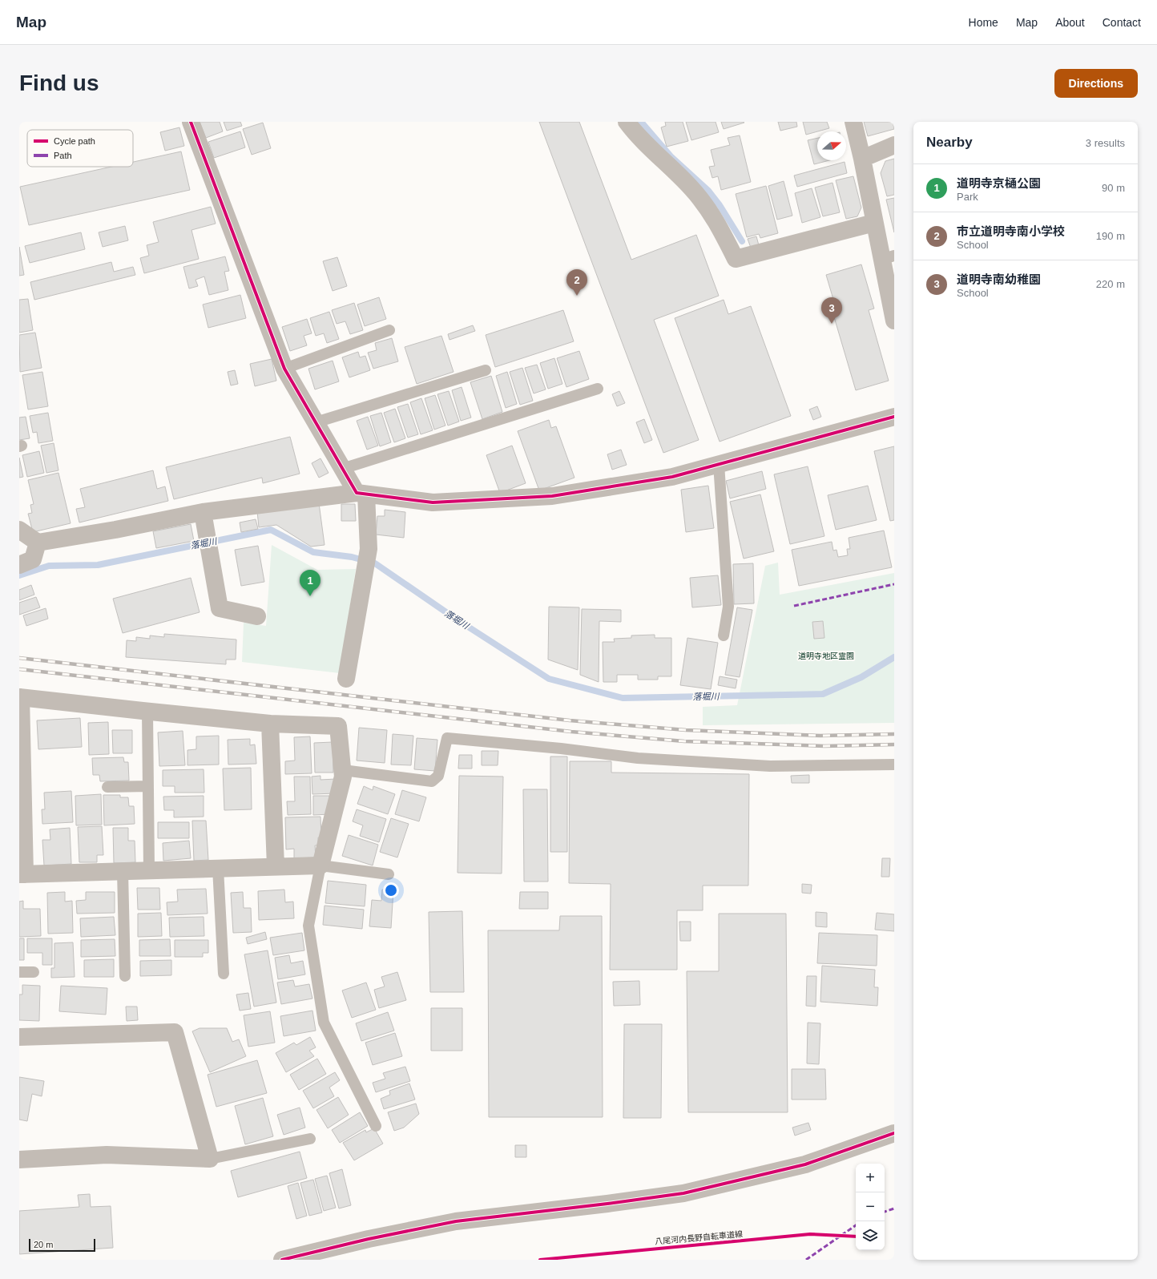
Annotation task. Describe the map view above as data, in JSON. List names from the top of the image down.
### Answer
{
  "streets": {
    "cycle path": ["八尾河内長野自転車道線"]
  },
  "water": ["落堀川"],
  "parks": ["道明寺地区霊園"],
  "legend": ["Cycle path", "Path"],
  "scale_bar": "20 m",
  "north": "right",
  "page": {
    "header": "Map",
    "nav": [
      "Home",
      "Map",
      "About",
      "Contact"
    ],
    "buttons": "Directions",
    "title": "Find us",
    "heading": ["Nearby", "3 results"],
    "list": [
      {
        "mark": "1",
        "name": "道明寺京樋公園",
        "note": "Park",
        "value": "90 m"
      },
      {
        "mark": "2",
        "name": "市立道明寺南小学校",
        "note": "School",
        "value": "190 m"
      },
      {
        "mark": "3",
        "name": "道明寺南幼稚園",
        "note": "School",
        "value": "220 m"
      }
    ],
    "pins": ["2", "3", "1"],
    "map_buttons": ["+", "−"],
    "scale": "20 m"
  }
}
